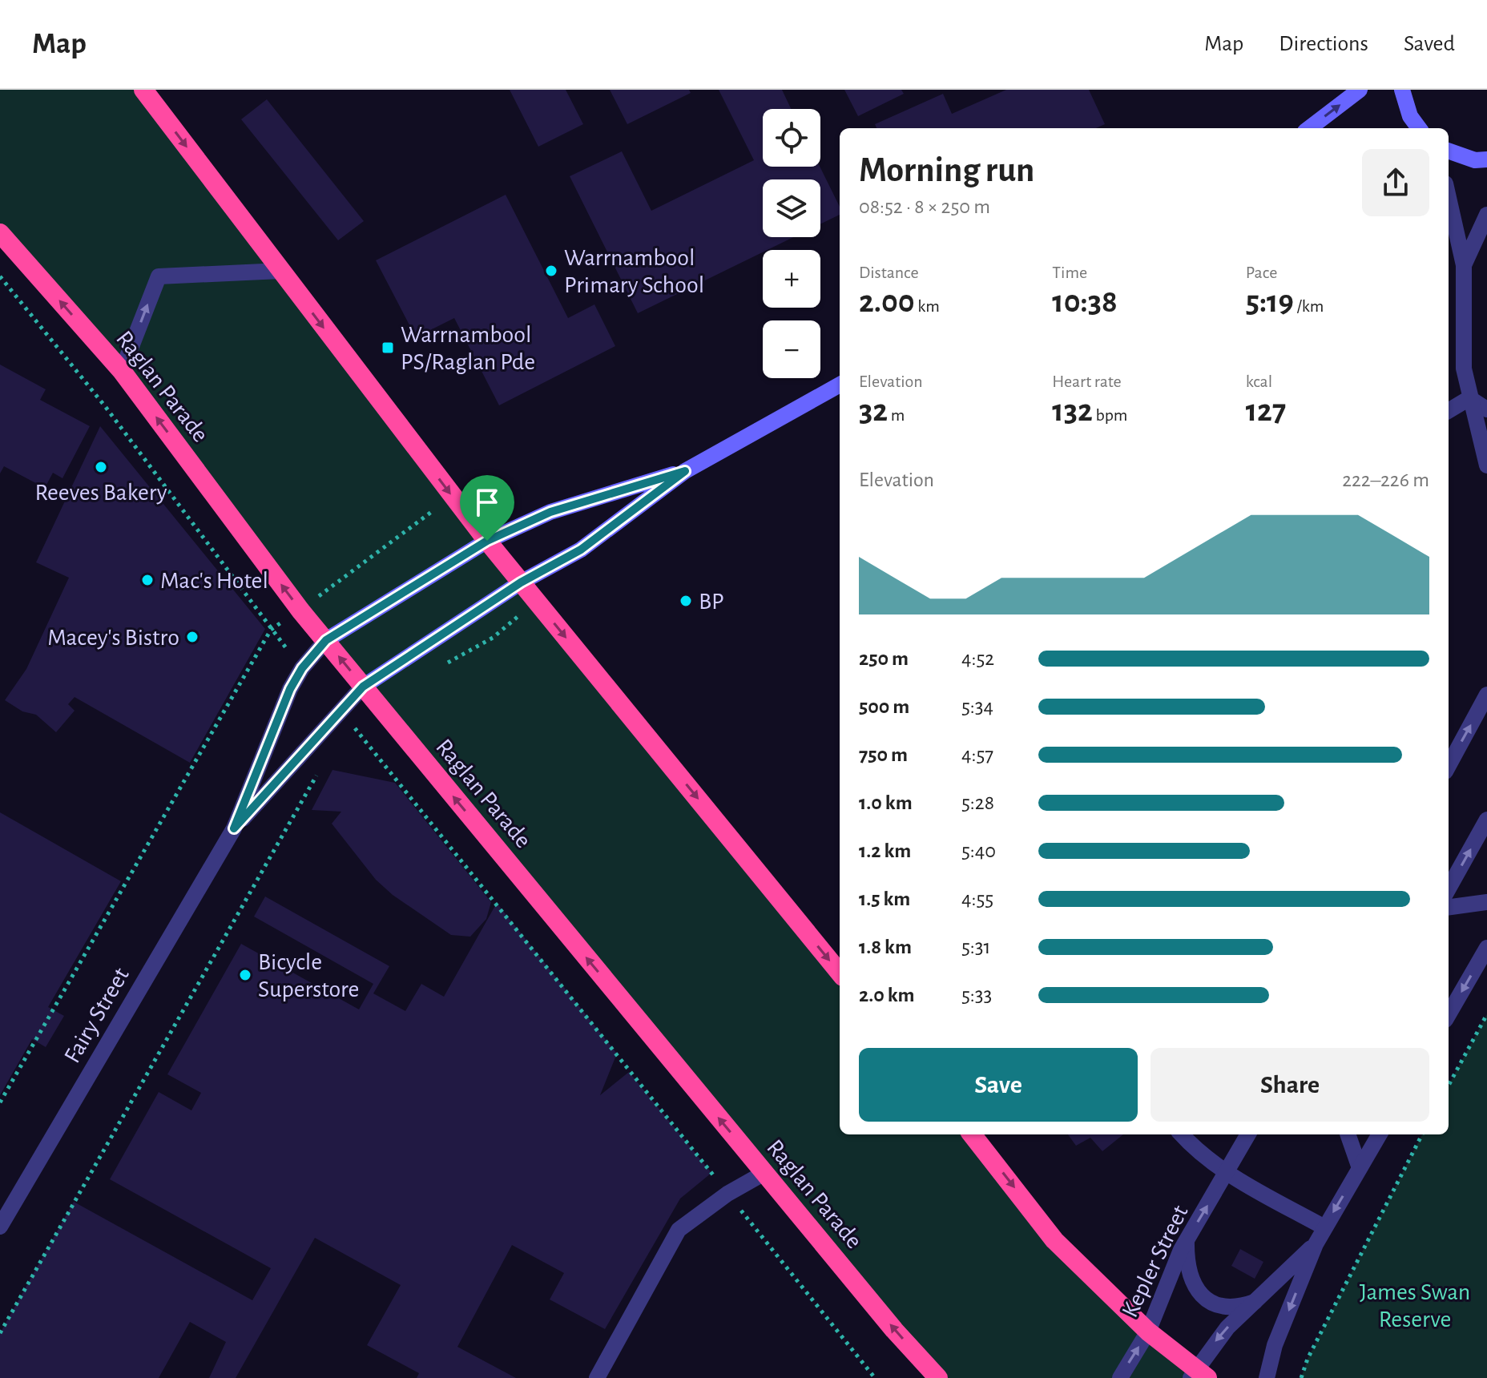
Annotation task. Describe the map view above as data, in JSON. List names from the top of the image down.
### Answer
{
  "streets": {
    "highway": ["Raglan Parade"],
    "street": ["Fairy Street", "Kepler Street"]
  },
  "crossings": [
    ["Raglan Parade", "Fairy Street"]
  ],
  "one_way": ["Raglan Parade"],
  "parks": ["James Swan Reserve"],
  "places": {
    "other": [
      "Warrnambool Primary School",
      "Reeves Bakery",
      "Mac's Hotel",
      "BP",
      "Macey's Bistro",
      "Bicycle Superstore"
    ],
    "transit": ["Warrnambool PS/Raglan Pde"]
  },
  "page": {
    "header": "Map",
    "nav": ["Map", "Directions", "Saved"],
    "map_buttons": ["+", "−"],
    "heading": ["Morning run", "08:52 · 8 × 250 m"],
    "stats": [
      ["Distance", "2.00 km"],
      ["Time", "10:38"],
      ["Pace", "5:19 /km"],
      ["Elevation", "32 m"],
      ["Heart rate", "132 bpm"],
      ["kcal", "127"]
    ],
    "chart": ["Elevation", "222–226 m"],
    "list": [
      {
        "name": "250 m",
        "note": "4:52"
      },
      {
        "name": "500 m",
        "note": "5:34"
      },
      {
        "name": "750 m",
        "note": "4:57"
      },
      {
        "name": "1.0 km",
        "note": "5:28"
      },
      {
        "name": "1.2 km",
        "note": "5:40"
      },
      {
        "name": "1.5 km",
        "note": "4:55"
      },
      {
        "name": "1.8 km",
        "note": "5:31"
      },
      {
        "name": "2.0 km",
        "note": "5:33"
      }
    ],
    "buttons": ["Save", "Share"]
  }
}
